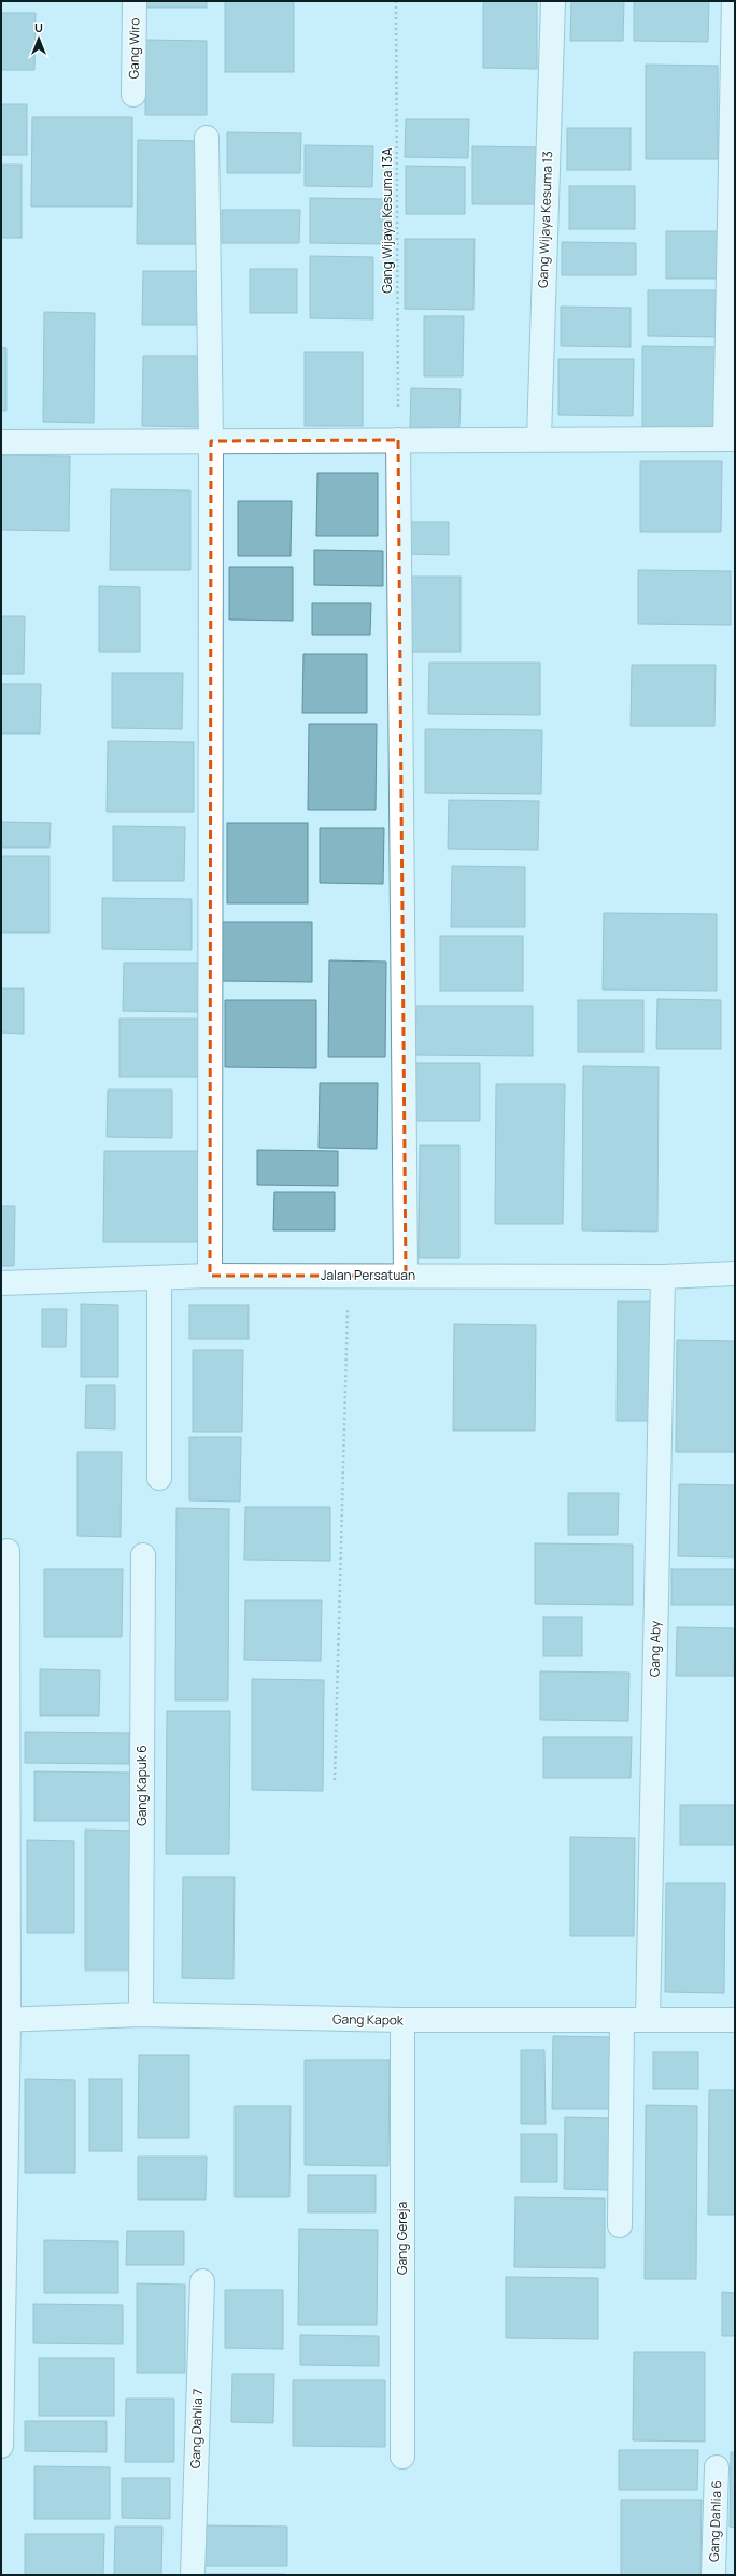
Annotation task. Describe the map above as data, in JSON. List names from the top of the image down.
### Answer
{
  "streets": {
    "street": [
      "Gang Wiro",
      "Gang Wijaya Kesuma 13",
      "Jalan Persatuan",
      "Gang Aby",
      "Gang Kapuk 6",
      "Gang Kapok",
      "Gang Gereja",
      "Gang Dahlia 7",
      "Gang Dahlia 6"
    ],
    "path": ["Gang Wijaya Kesuma 13A"]
  },
  "crossings": [
    ["Jalan Persatuan", "Gang Aby"],
    ["Gang Aby", "Gang Kapok"],
    ["Gang Kapuk 6", "Gang Kapok"],
    ["Gang Kapok", "Gang Gereja"]
  ],
  "north": "top"
}
